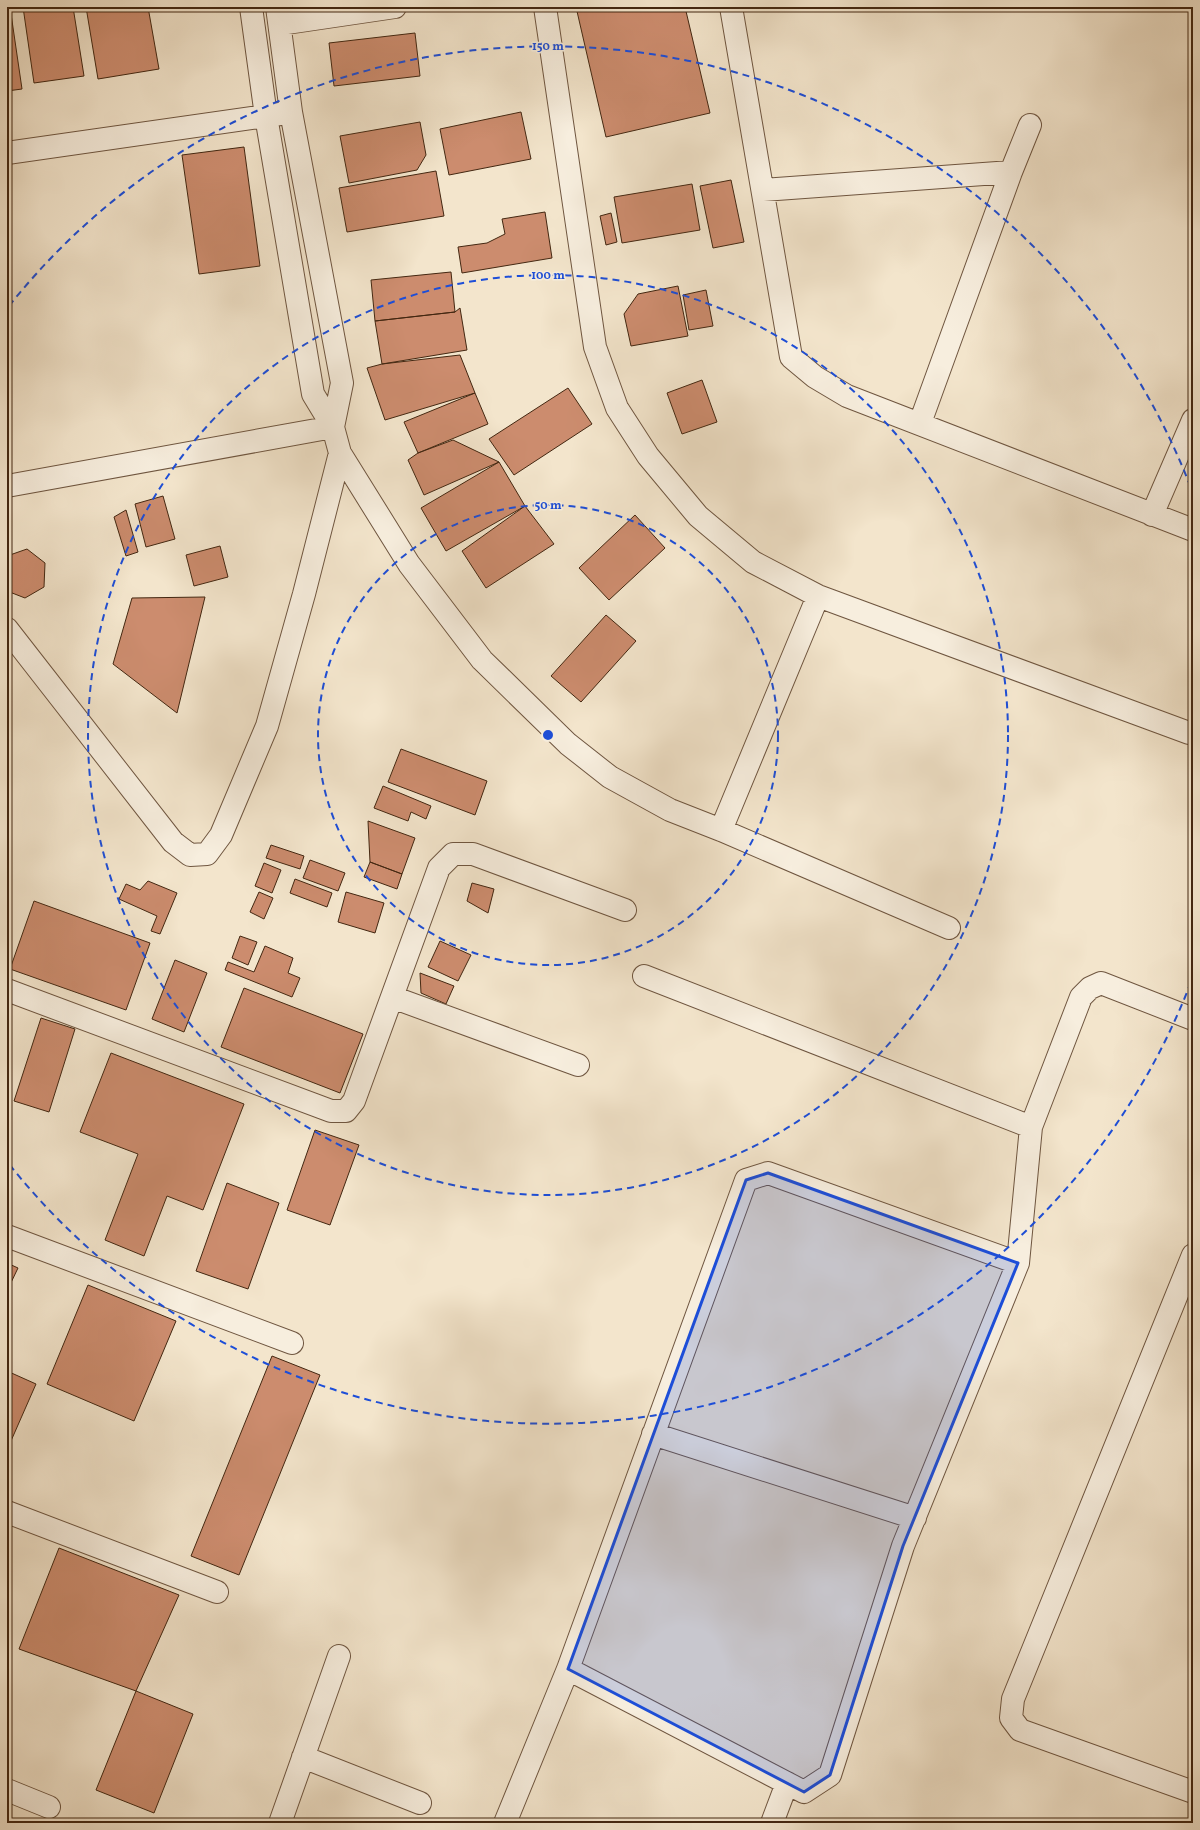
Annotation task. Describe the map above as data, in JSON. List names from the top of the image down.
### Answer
{
  "rings": ["150 m", "100 m", "50 m"]
}
